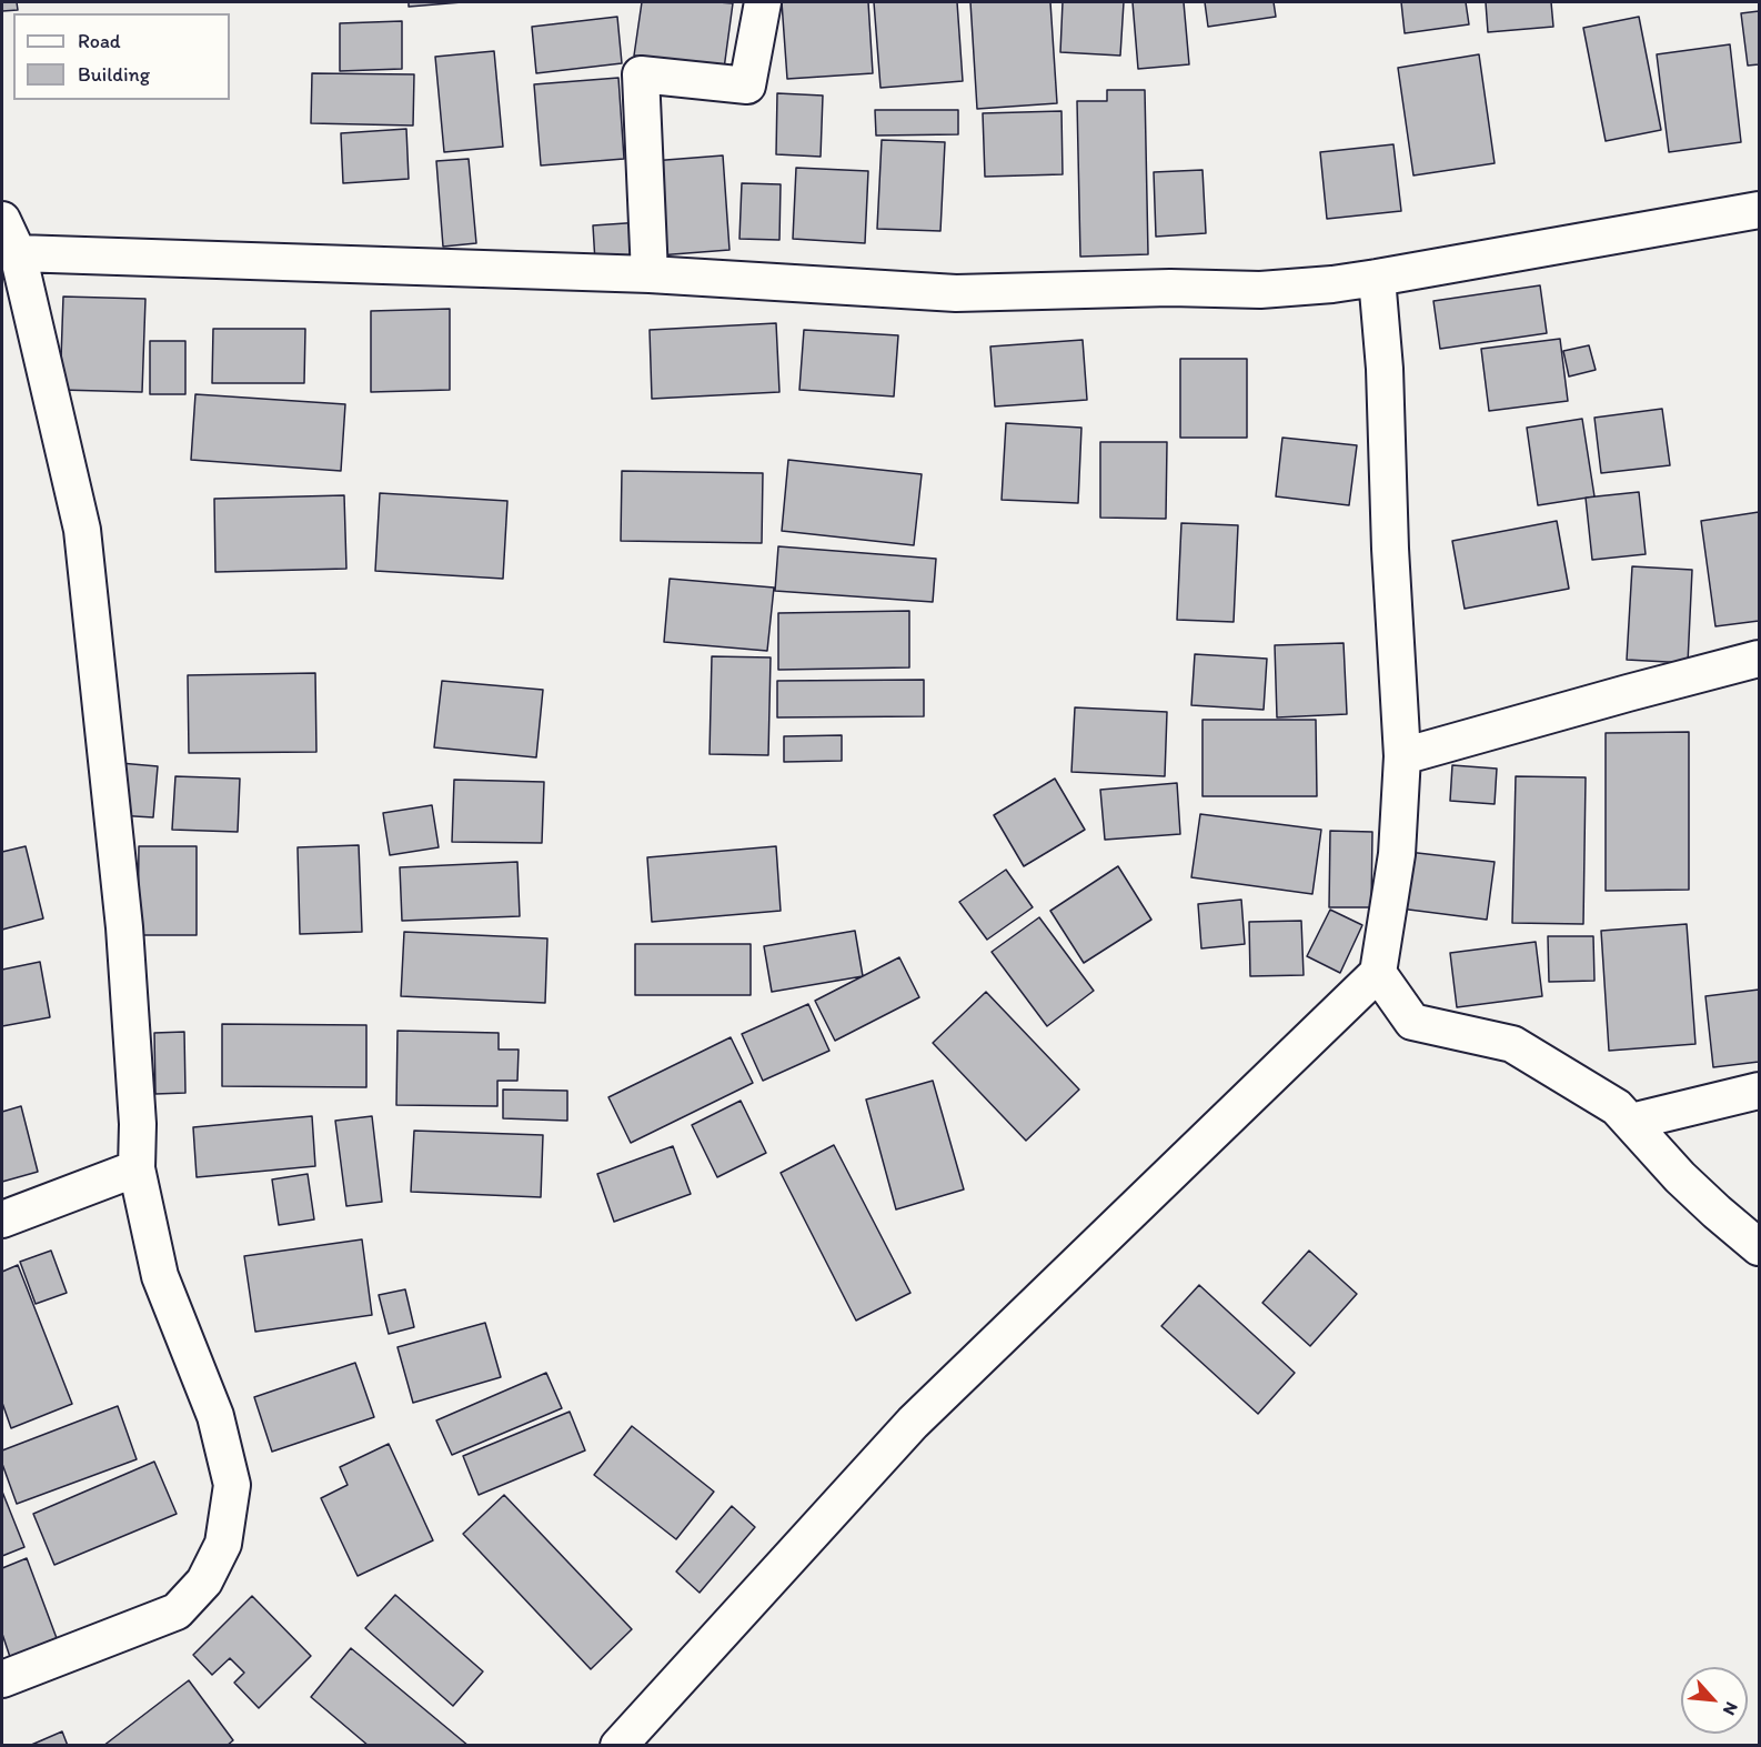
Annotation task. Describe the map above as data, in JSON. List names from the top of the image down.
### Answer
{
  "legend": ["Road", "Building"],
  "north": "bottom right"
}
